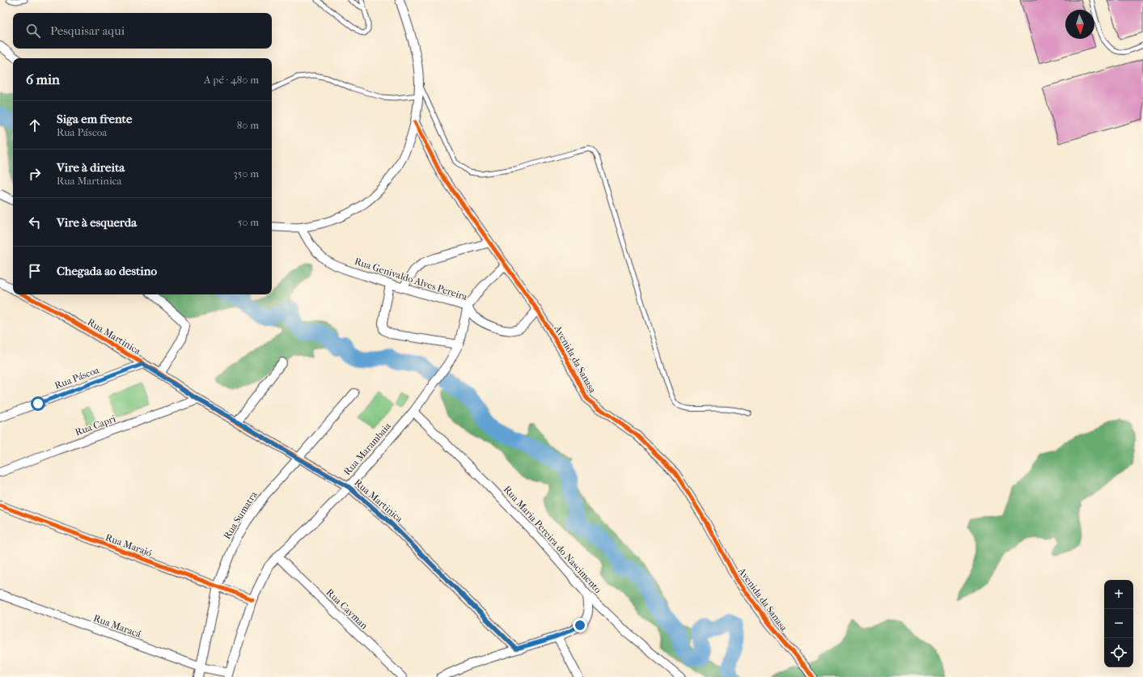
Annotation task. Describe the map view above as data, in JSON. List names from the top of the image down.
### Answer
{
  "streets": {
    "street": [
      "Rua Genivaldo Alves Pereira",
      "Rua Martinica",
      "Avenida da Sanasa",
      "Rua Páscoa",
      "Rua Capri",
      "Rua Marambaia",
      "Rua Sumatra",
      "Rua Maria Pereira do Nascimento",
      "Rua Marajó",
      "Rua Cayman",
      "Rua Maracá"
    ]
  },
  "crossings": [
    ["Rua Genivaldo Alves Pereira", "Avenida da Sanasa"],
    ["Rua Genivaldo Alves Pereira", "Rua Marambaia"],
    ["Rua Martinica", "Rua Páscoa"],
    ["Rua Martinica", "Rua Capri"],
    ["Rua Martinica", "Rua Marambaia"],
    ["Rua Martinica", "Rua Sumatra"],
    ["Avenida da Sanasa", "Rua Marambaia"],
    ["Rua Marambaia", "Rua Maria Pereira do Nascimento"],
    ["Rua Marambaia", "Rua Marajó"],
    ["Rua Marambaia", "Rua Cayman"],
    ["Rua Marambaia", "Rua Maracá"],
    ["Rua Sumatra", "Rua Marajó"],
    ["Rua Sumatra", "Rua Maracá"]
  ],
  "north": "bottom",
  "page": {
    "search": "Pesquisar aqui",
    "heading": ["6 min", "A pé · 480 m"],
    "list": [
      ["Siga em frente", "Rua Páscoa", "80 m"],
      ["Vire à direita", "Rua Martinica", "350 m"],
      ["Vire à esquerda", "50 m"],
      "Chegada ao destino"
    ],
    "map_buttons": ["+", "−"]
  }
}
